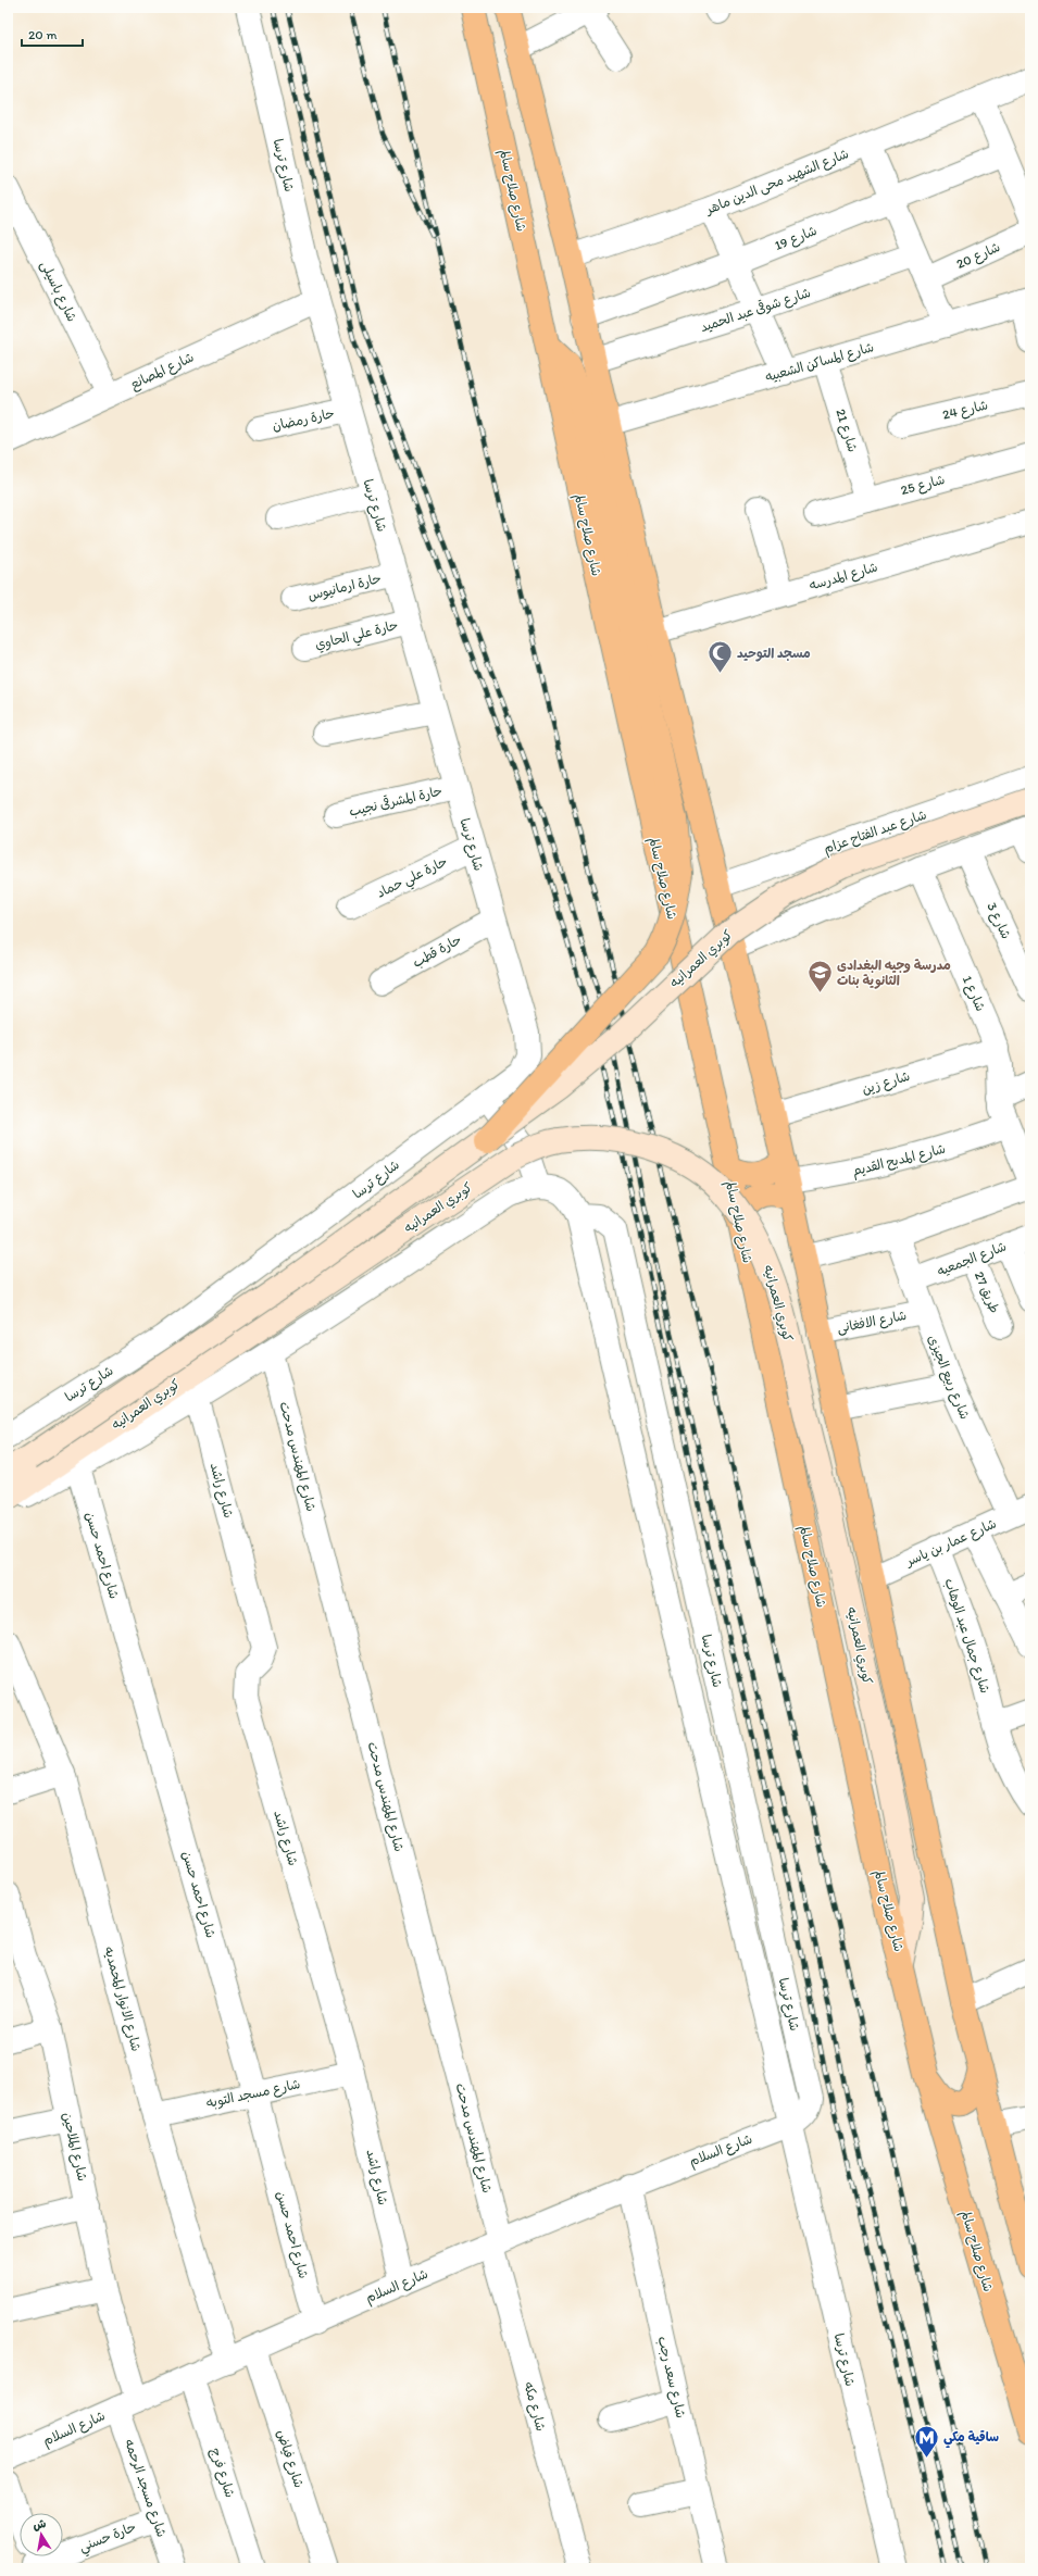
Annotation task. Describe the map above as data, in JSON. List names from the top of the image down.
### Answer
{
  "streets": {
    "highway": ["شارع صلاح سالم"],
    "street": [
      "شارع ترسا",
      "شارع الشهيد محى الدين ماهر",
      "شارع 19",
      "شارع 20",
      "شارع باسيلى",
      "شارع شوقى عبد الحميد",
      "شارع المساكن الشعبيه",
      "شارع المصانع",
      "شارع 24",
      "حارة رمضان",
      "شارع 21",
      "شارع 25",
      "شارع المدرسه",
      "حارة ارمانيوس",
      "حارة علي الحاوي",
      "حارة المشرقى نجيب",
      "شارع عبد الفتاح عزام",
      "حارة علي حماد",
      "شارع 3",
      "حارة قطب",
      "كوبري العمرانيه",
      "شارع 1",
      "شارع زين",
      "شارع المدبح القديم",
      "شارع الجمعيه",
      "طريق 27",
      "شارع الافغانى",
      "شارع ربيع الجيزى",
      "شارع المهندس مدحت",
      "شارع راشد",
      "شارع عمار بن ياسر",
      "شارع احمد حسن",
      "شارع جمال عبد الوهاب",
      "شارع الانوار المحمديه",
      "شارع مسجد التوبه",
      "شارع الملاحين",
      "شارع السلام",
      "شارع سعد رجب",
      "شارع مكه",
      "شارع فياض",
      "شارع فرج",
      "شارع مسجد الرحمه",
      "حارة حسني"
    ]
  },
  "crossings": [
    ["شارع ترسا", "شارع المصانع"],
    ["شارع ترسا", "حارة رمضان"],
    ["شارع ترسا", "حارة ارمانيوس"],
    ["شارع ترسا", "حارة علي الحاوي"],
    ["شارع ترسا", "حارة المشرقى نجيب"],
    ["شارع ترسا", "حارة علي حماد"],
    ["شارع ترسا", "حارة قطب"],
    ["شارع ترسا", "شارع المهندس مدحت"],
    ["شارع ترسا", "شارع راشد"],
    ["شارع ترسا", "شارع احمد حسن"],
    ["شارع ترسا", "شارع السلام"],
    ["شارع صلاح سالم", "كوبري العمرانيه"],
    ["شارع باسيلى", "شارع المصانع"],
    ["شارع المساكن الشعبيه", "شارع 21"],
    ["شارع 21", "شارع 25"],
    ["شارع 1", "شارع زين"],
    ["شارع 1", "شارع المدبح القديم"],
    ["شارع الجمعيه", "طريق 27"],
    ["شارع الجمعيه", "شارع ربيع الجيزى"],
    ["شارع الافغانى", "شارع ربيع الجيزى"],
    ["شارع ربيع الجيزى", "شارع عمار بن ياسر"],
    ["شارع المهندس مدحت", "شارع السلام"],
    ["شارع المهندس مدحت", "شارع مكه"],
    ["شارع راشد", "شارع مسجد التوبه"],
    ["شارع راشد", "شارع السلام"],
    ["شارع عمار بن ياسر", "شارع جمال عبد الوهاب"],
    ["شارع احمد حسن", "شارع مسجد التوبه"],
    ["شارع احمد حسن", "شارع السلام"],
    ["شارع الانوار المحمديه", "شارع مسجد التوبه"],
    ["شارع الانوار المحمديه", "شارع السلام"],
    ["شارع الملاحين", "شارع السلام"],
    ["شارع الملاحين", "شارع مسجد الرحمه"],
    ["شارع السلام", "شارع سعد رجب"],
    ["شارع السلام", "شارع مكه"],
    ["شارع السلام", "شارع فياض"],
    ["شارع السلام", "شارع فرج"],
    ["شارع السلام", "شارع مسجد الرحمه"],
    ["شارع مسجد الرحمه", "حارة حسني"]
  ],
  "places": {
    "mosque": ["مسجد التوحيد"],
    "school or university": ["مدرسة وجيه البغدادى الثانوية بنات"],
    "metro station": ["ساقية مكي"]
  },
  "scale_bar": "20 m",
  "north": "top"
}
